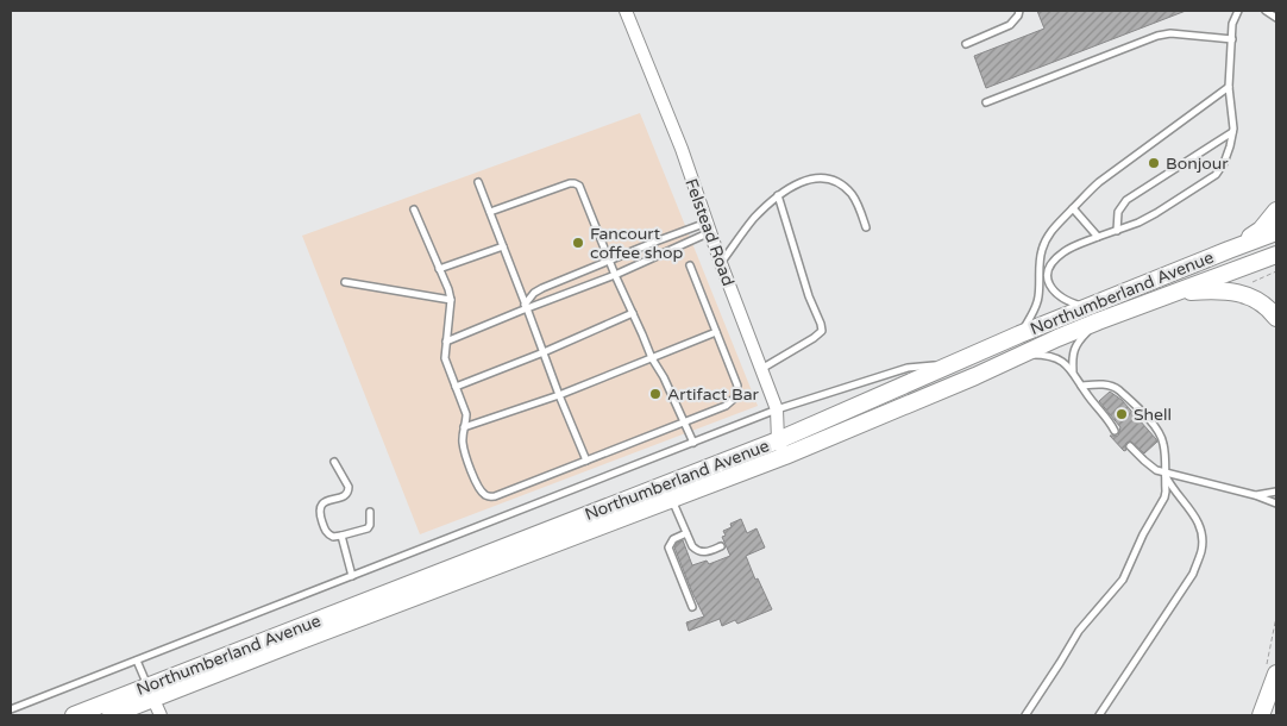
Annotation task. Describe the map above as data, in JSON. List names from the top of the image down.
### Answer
{
  "streets": {
    "main road": ["Northumberland Avenue"],
    "street": ["Felstead Road"]
  },
  "crossings": [
    ["Felstead Road", "Northumberland Avenue"]
  ],
  "places": [
    "Bonjour",
    "Fancourt coffee shop",
    "Artifact Bar",
    "Shell"
  ]
}
